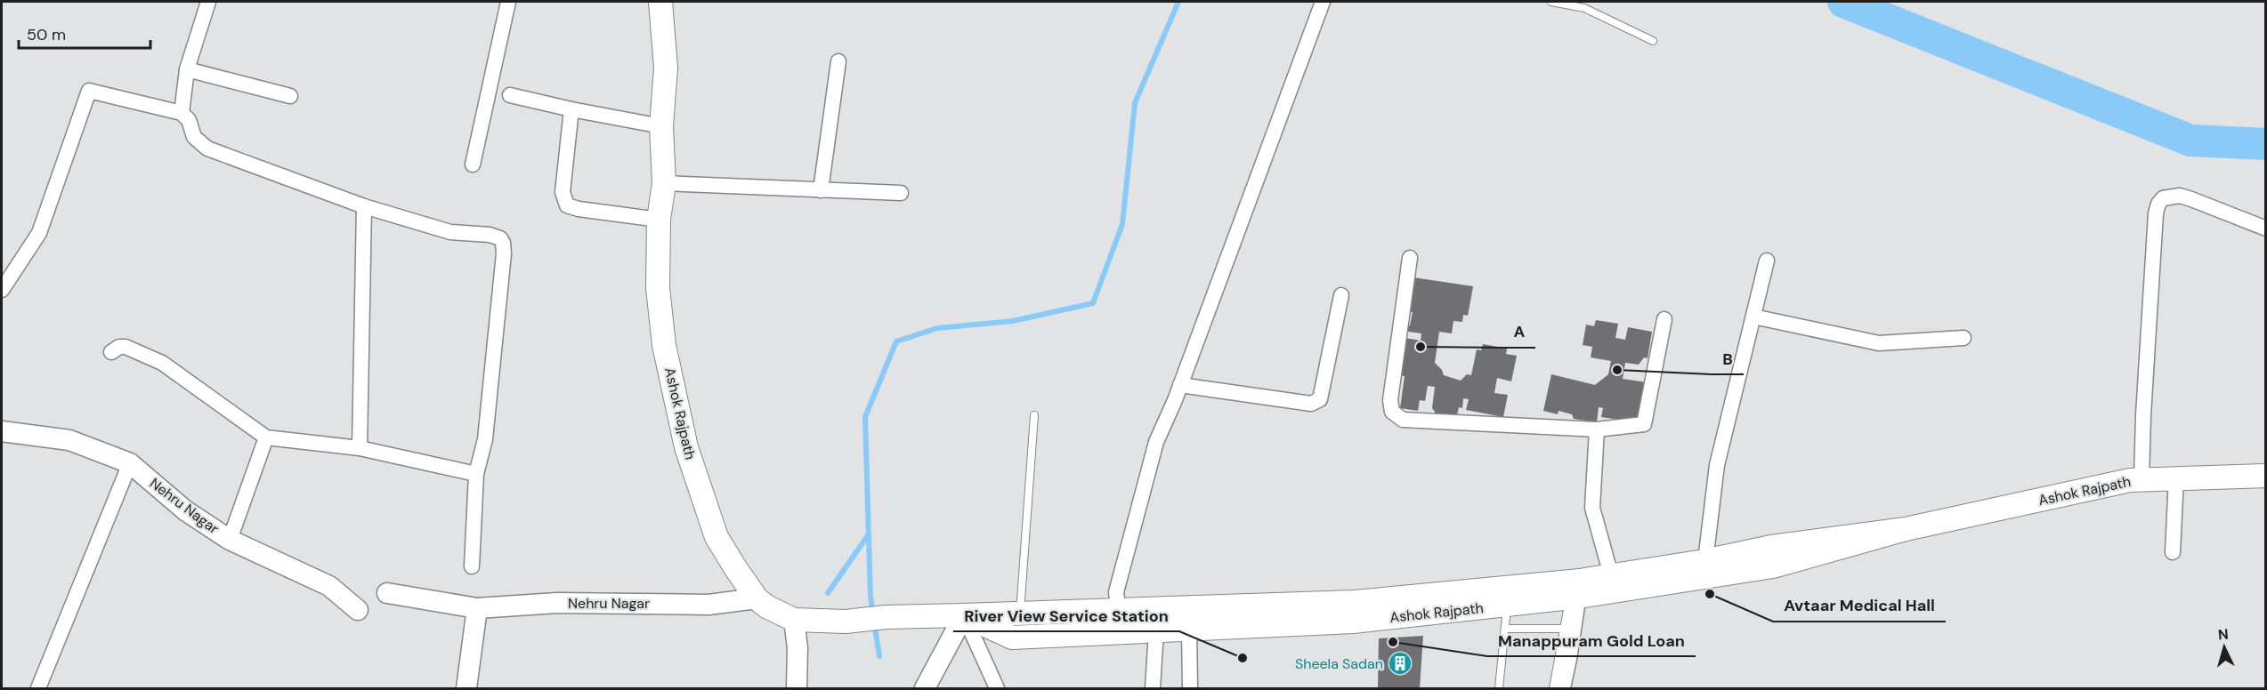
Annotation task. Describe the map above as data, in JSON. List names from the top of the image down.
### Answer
{
  "streets": {
    "main road": ["Ashok Rajpath"],
    "street": ["Nehru Nagar"]
  },
  "crossings": [
    ["Ashok Rajpath", "Nehru Nagar"]
  ],
  "places": {
    "other": [
      "A",
      "B",
      "Avtaar Medical Hall",
      "Manappuram Gold Loan",
      "River View Service Station"
    ],
    "building": ["Sheela Sadan"]
  },
  "scale_bar": "50 m",
  "north": "top"
}
